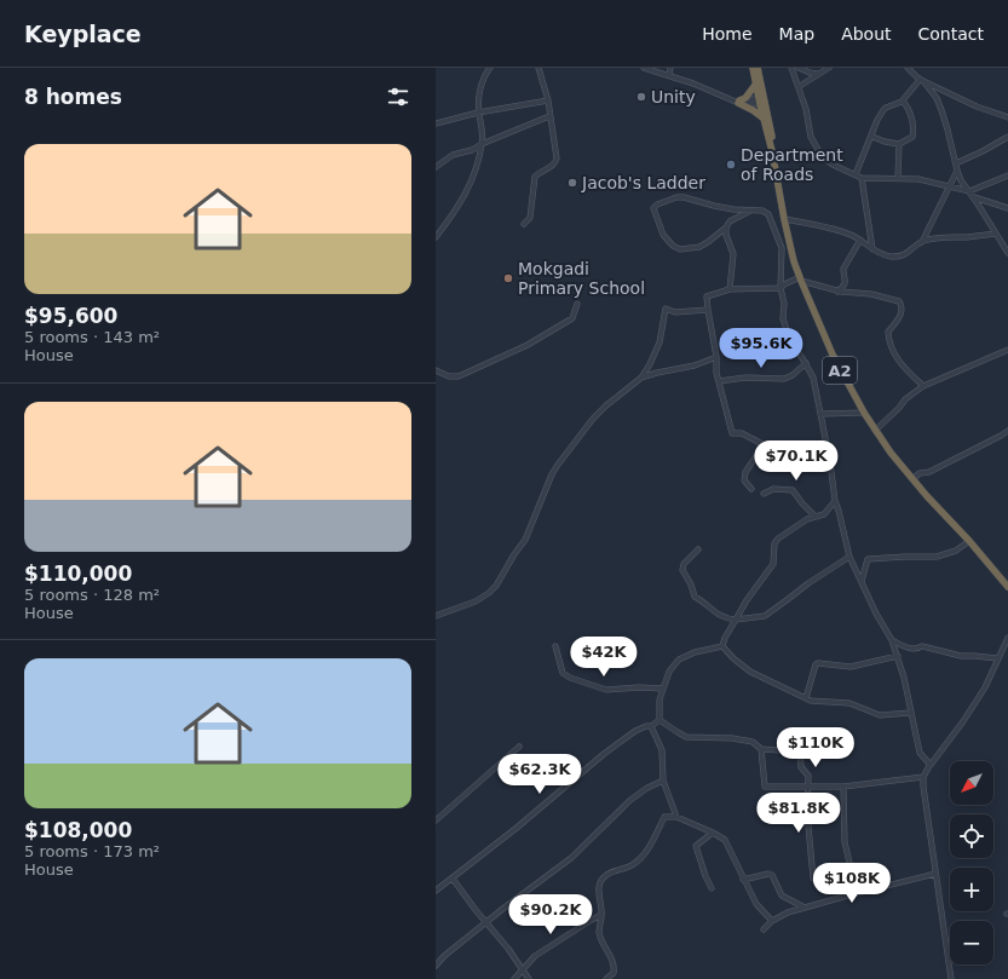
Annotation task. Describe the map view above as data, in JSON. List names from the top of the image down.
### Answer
{
  "streets": {
    "highway": ["A2"]
  },
  "places": [
    "Unity",
    "Department of Roads",
    "Jacob's Ladder",
    "Mokgadi Primary School"
  ],
  "north": "bottom left",
  "page": {
    "header": "Keyplace",
    "nav": [
      "Home",
      "Map",
      "About",
      "Contact"
    ],
    "heading": "8 homes",
    "list": [
      {
        "name": "$95,600",
        "note": "5 rooms · 143 m² · House"
      },
      {
        "name": "$110,000",
        "note": "5 rooms · 128 m² · House"
      },
      {
        "name": "$108,000",
        "note": "5 rooms · 173 m² · House"
      }
    ],
    "price": [
      "$95.6K",
      "$70.1K",
      "$42K",
      "$110K",
      "$62.3K",
      "$81.8K",
      "$108K",
      "$90.2K"
    ],
    "map_buttons": ["+", "−"]
  }
}
